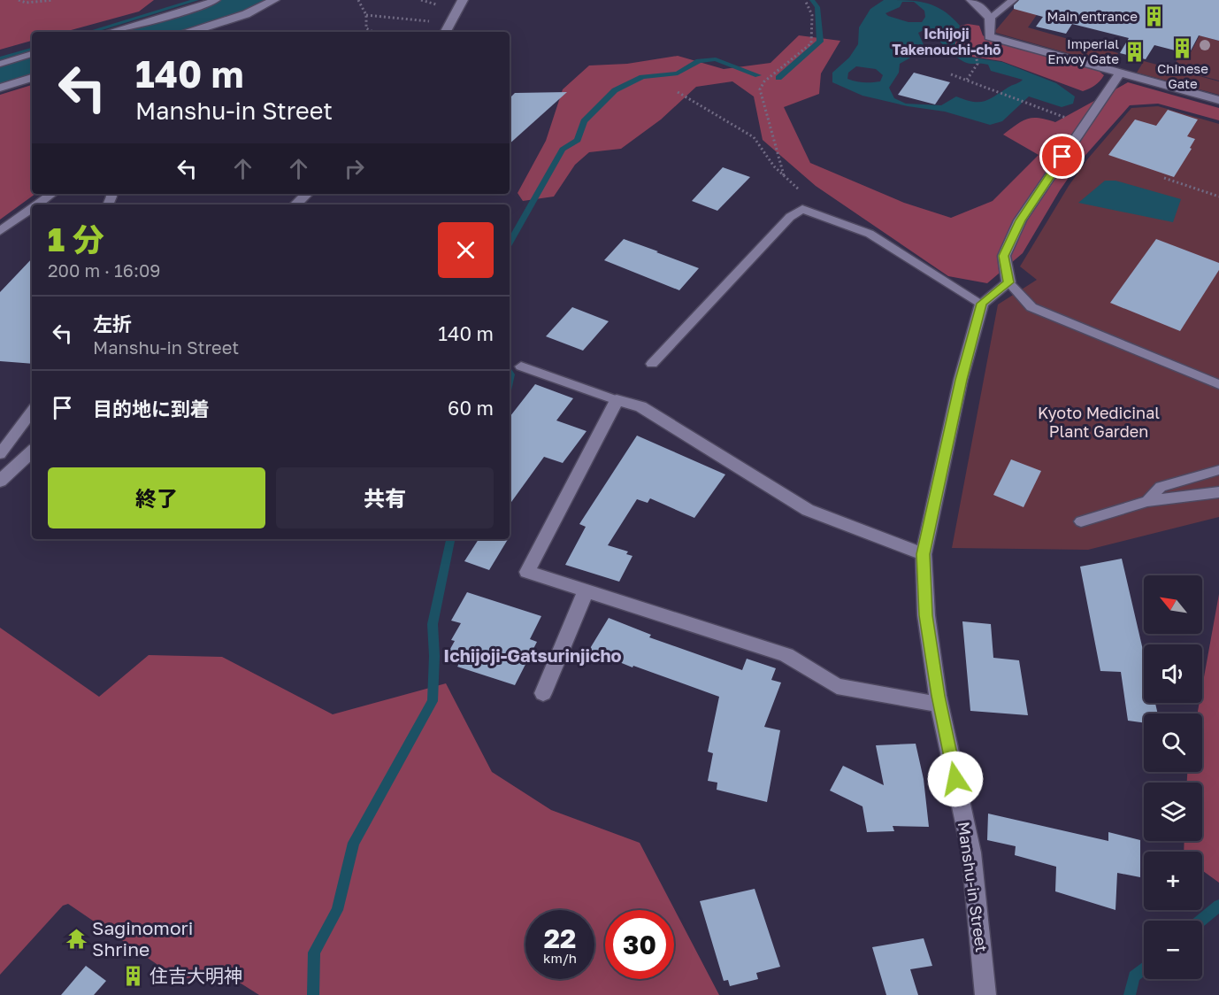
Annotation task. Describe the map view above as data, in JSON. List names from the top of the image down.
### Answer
{
  "streets": {
    "street": ["Manshu-in Street"]
  },
  "districts": ["Ichijoji Takenouchi-chō", "Ichijoji-Gatsurinjicho"],
  "parks": ["Kyoto Medicinal Plant Garden"],
  "places": {
    "building": [
      "Main entrance",
      "Chinese Gate",
      "Imperial Envoy Gate",
      "住吉大明神"
    ],
    "temple": ["Saginomori Shrine"]
  },
  "north": "top left",
  "page": {
    "turn": ["140 m", "Manshu-in Street"],
    "heading": ["1 分", "200 m · 16:09"],
    "list": [
      {
        "name": "左折",
        "note": "Manshu-in Street",
        "value": "140 m"
      },
      {
        "name": "目的地に到着",
        "value": "60 m"
      }
    ],
    "buttons": ["終了", "共有"],
    "map_buttons": ["+", "−"],
    "speed": "22 km/h",
    "limit": "30"
  }
}
